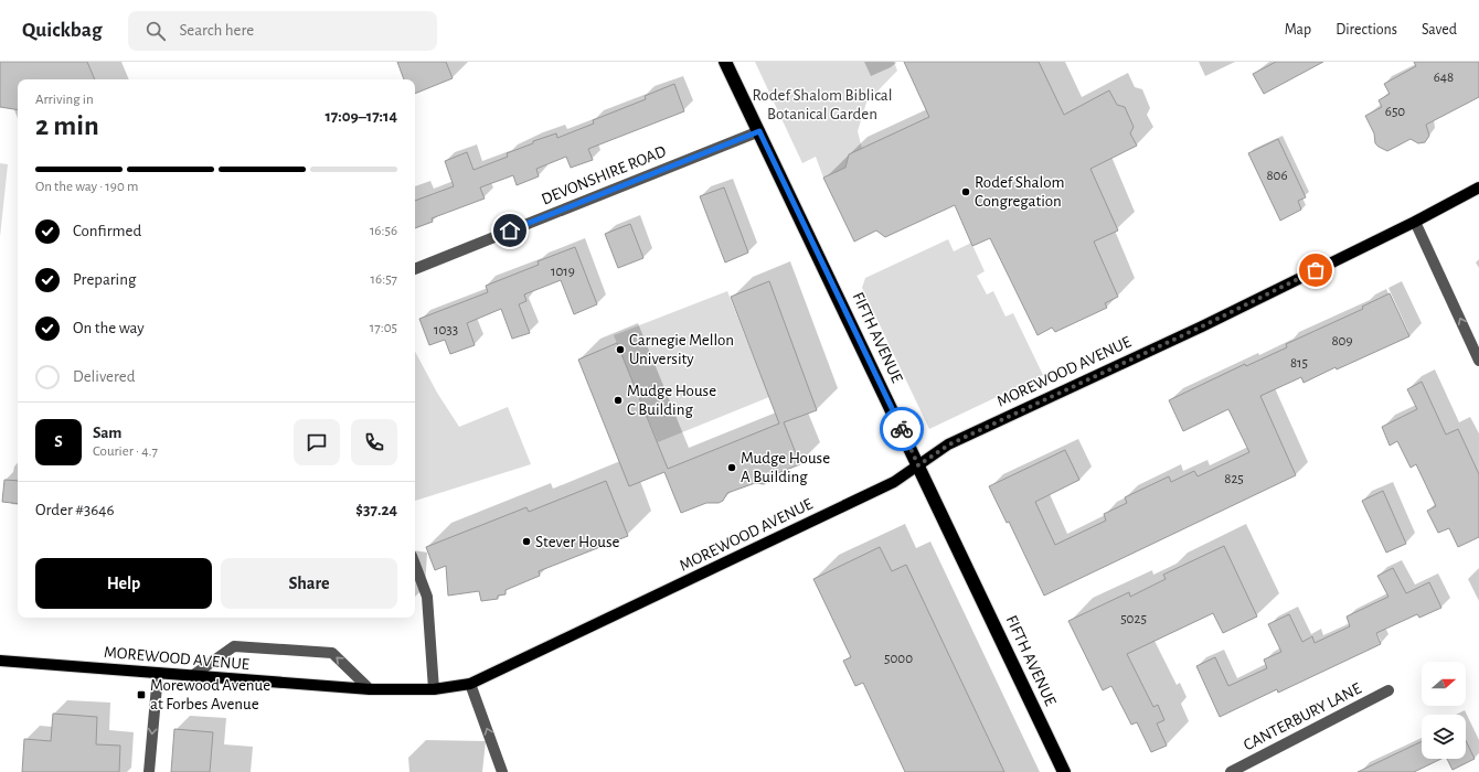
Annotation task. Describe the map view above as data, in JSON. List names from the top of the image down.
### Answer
{
  "streets": {
    "highway": ["FIFTH AVENUE"],
    "main road": ["MOREWOOD AVENUE"],
    "street": ["DEVONSHIRE ROAD", "CANTERBURY LANE"]
  },
  "crossings": [
    ["DEVONSHIRE ROAD", "FIFTH AVENUE"],
    ["FIFTH AVENUE", "MOREWOOD AVENUE"]
  ],
  "parks": ["Rodef Shalom Biblical Botanical Garden"],
  "places": {
    "other": [
      "Rodef Shalom Congregation",
      "Carnegie Mellon University",
      "Mudge House C Building",
      "Mudge House A Building",
      "Stever House"
    ],
    "transit": ["Morewood Avenue at Forbes Avenue"]
  },
  "house_numbers": [
    "648",
    "650",
    "806",
    "1019",
    "1033",
    "809",
    "815",
    "825",
    "5025",
    "5000"
  ],
  "north": "right",
  "page": {
    "header": "Quickbag",
    "search": "Search here",
    "nav": ["Map", "Directions", "Saved"],
    "heading": ["2 min", "Arriving in", "17:09–17:14"],
    "panel": [
      "Sam",
      "Courier · 4.7",
      "Order #3646",
      "$37.24"
    ],
    "bar": "On the way · 190 m",
    "list": [
      ["Confirmed", "16:56"],
      ["Preparing", "16:57"],
      ["On the way", "17:05"],
      "Delivered"
    ],
    "round": "S",
    "buttons": ["Help", "Share"]
  }
}
